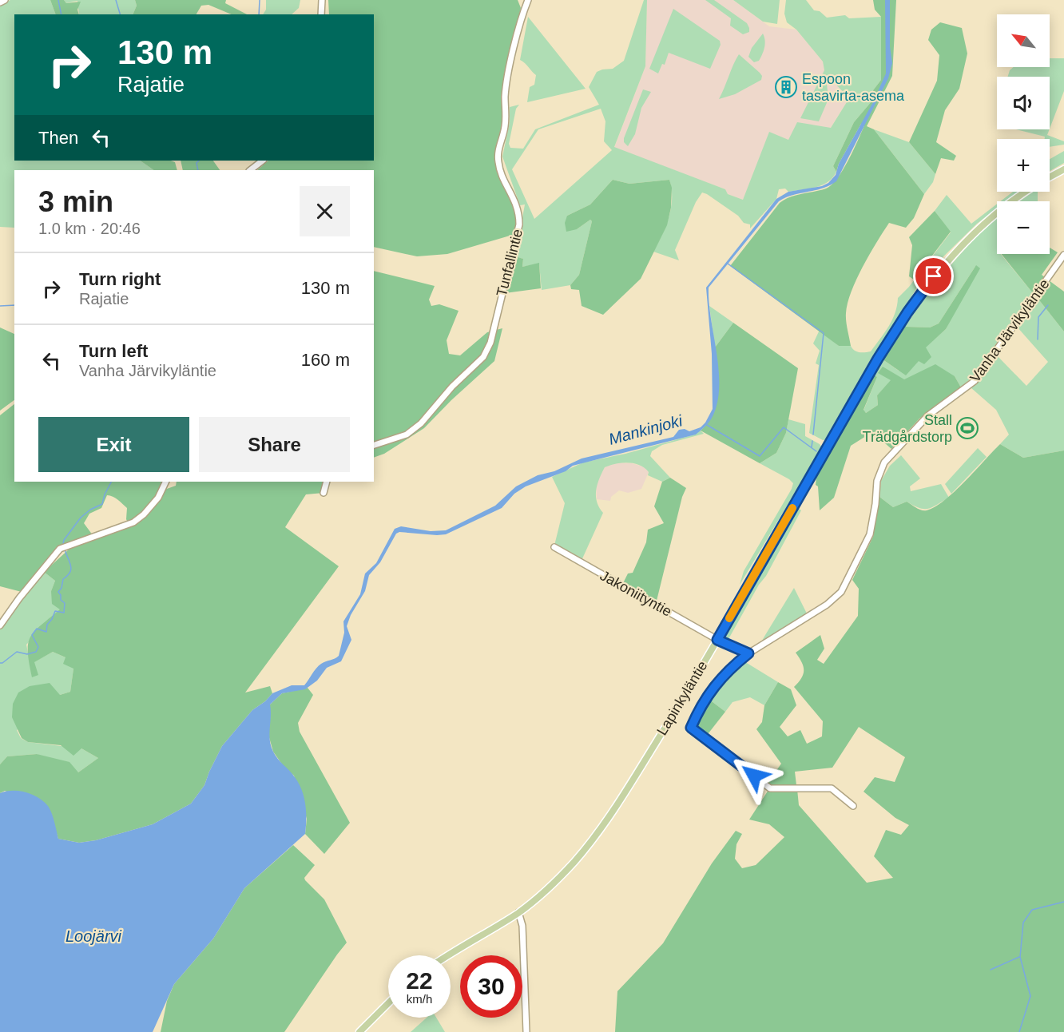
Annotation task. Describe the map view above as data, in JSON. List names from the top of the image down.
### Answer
{
  "streets": {
    "main road": ["Lapinkyläntie"],
    "street": ["Tunfallintie", "Vanha Järvikyläntie", "Jakoniityntie"]
  },
  "crossings": [
    ["Jakoniityntie", "Lapinkyläntie"]
  ],
  "water": ["Mankinjoki", "Loojärvi"],
  "places": {
    "building": ["Espoon tasavirta-asema"],
    "sports": ["Stall Trädgårdstorp"]
  },
  "north": "top left",
  "page": {
    "map_buttons": ["+", "−"],
    "turn": ["130 m", "Rajatie"],
    "then": "Then",
    "heading": ["3 min", "1.0 km · 20:46"],
    "list": [
      {
        "name": "Turn right",
        "note": "Rajatie",
        "value": "130 m"
      },
      {
        "name": "Turn left",
        "note": "Vanha Järvikyläntie",
        "value": "160 m"
      }
    ],
    "buttons": ["Exit", "Share"],
    "speed": "22 km/h",
    "limit": "30"
  }
}
